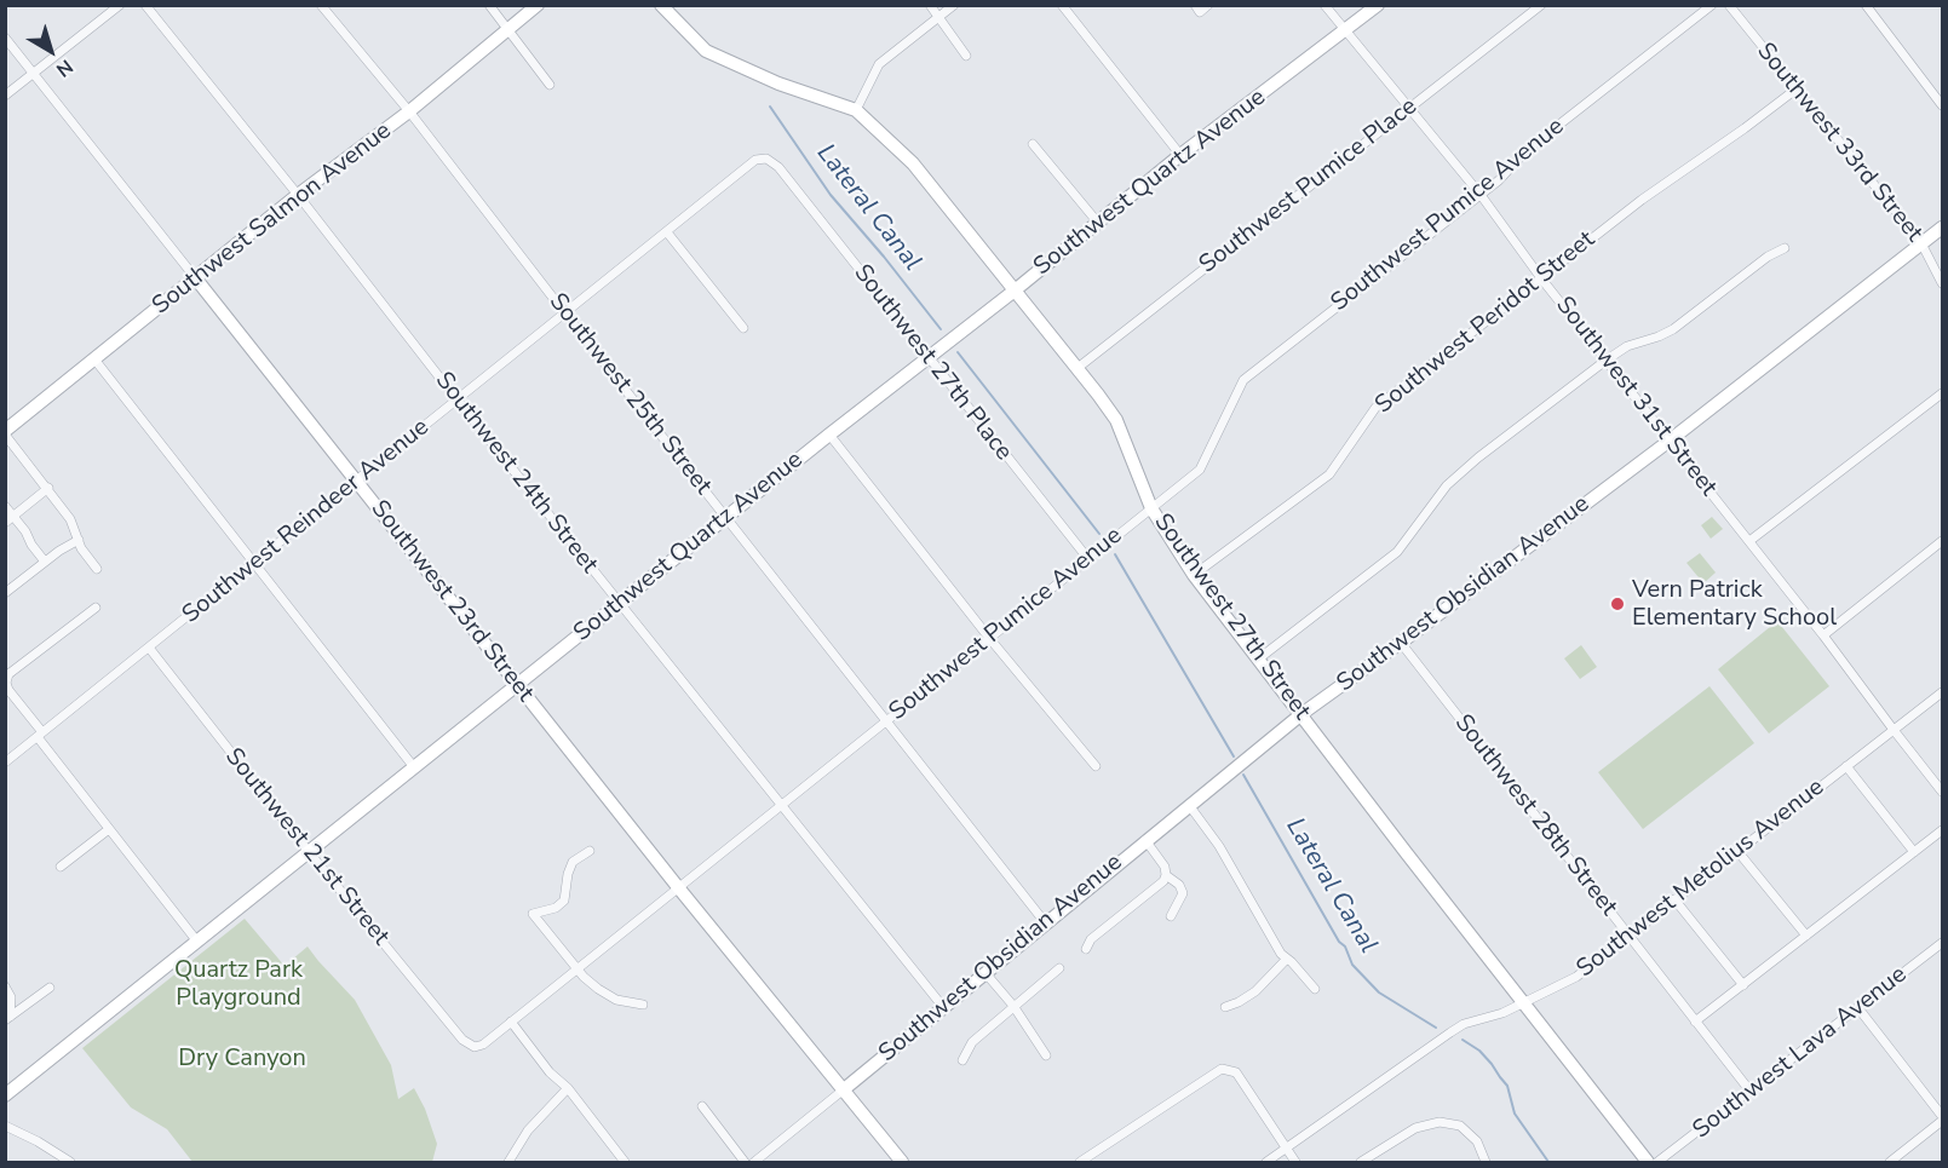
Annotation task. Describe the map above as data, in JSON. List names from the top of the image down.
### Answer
{
  "streets": {
    "street": [
      "Southwest 33rd Street",
      "Southwest Quartz Avenue",
      "Southwest Pumice Place",
      "Southwest Pumice Avenue",
      "Southwest Salmon Avenue",
      "Southwest Peridot Street",
      "Southwest 27th Place",
      "Southwest 25th Street",
      "Southwest 31st Street",
      "Southwest 24th Street",
      "Southwest Reindeer Avenue",
      "Southwest Obsidian Avenue",
      "Southwest 23rd Street",
      "Southwest 27th Street",
      "Southwest 28th Street",
      "Southwest 21st Street",
      "Southwest Metolius Avenue",
      "Southwest Lava Avenue"
    ]
  },
  "crossings": [
    ["Southwest 33rd Street", "Southwest Peridot Street"],
    ["Southwest 33rd Street", "Southwest Obsidian Avenue"],
    ["Southwest Quartz Avenue", "Southwest 27th Place"],
    ["Southwest Quartz Avenue", "Southwest 25th Street"],
    ["Southwest Quartz Avenue", "Southwest 31st Street"],
    ["Southwest Quartz Avenue", "Southwest 24th Street"],
    ["Southwest Quartz Avenue", "Southwest 23rd Street"],
    ["Southwest Quartz Avenue", "Southwest 27th Street"],
    ["Southwest Quartz Avenue", "Southwest 21st Street"],
    ["Southwest Pumice Place", "Southwest 31st Street"],
    ["Southwest Pumice Place", "Southwest 27th Street"],
    ["Southwest Pumice Avenue", "Southwest 27th Place"],
    ["Southwest Pumice Avenue", "Southwest 25th Street"],
    ["Southwest Pumice Avenue", "Southwest 31st Street"],
    ["Southwest Pumice Avenue", "Southwest 24th Street"],
    ["Southwest Pumice Avenue", "Southwest 23rd Street"],
    ["Southwest Pumice Avenue", "Southwest 27th Street"],
    ["Southwest Pumice Avenue", "Southwest 21st Street"],
    ["Southwest Salmon Avenue", "Southwest 25th Street"],
    ["Southwest Salmon Avenue", "Southwest 24th Street"],
    ["Southwest Salmon Avenue", "Southwest 23rd Street"],
    ["Southwest Peridot Street", "Southwest 31st Street"],
    ["Southwest Peridot Street", "Southwest 27th Street"],
    ["Southwest 27th Place", "Southwest Reindeer Avenue"],
    ["Southwest 25th Street", "Southwest Reindeer Avenue"],
    ["Southwest 25th Street", "Southwest Obsidian Avenue"],
    ["Southwest 31st Street", "Southwest Obsidian Avenue"],
    ["Southwest 31st Street", "Southwest Metolius Avenue"],
    ["Southwest 24th Street", "Southwest Reindeer Avenue"],
    ["Southwest 24th Street", "Southwest Obsidian Avenue"],
    ["Southwest Reindeer Avenue", "Southwest 23rd Street"],
    ["Southwest Reindeer Avenue", "Southwest 21st Street"],
    ["Southwest Obsidian Avenue", "Southwest 23rd Street"],
    ["Southwest Obsidian Avenue", "Southwest 27th Street"],
    ["Southwest Obsidian Avenue", "Southwest 28th Street"],
    ["Southwest 27th Street", "Southwest Metolius Avenue"],
    ["Southwest 28th Street", "Southwest Metolius Avenue"],
    ["Southwest 28th Street", "Southwest Lava Avenue"]
  ],
  "water": ["Lateral Canal"],
  "parks": ["Quartz Park Playground", "Dry Canyon"],
  "places": ["Vern Patrick Elementary School"],
  "north": "bottom right"
}
